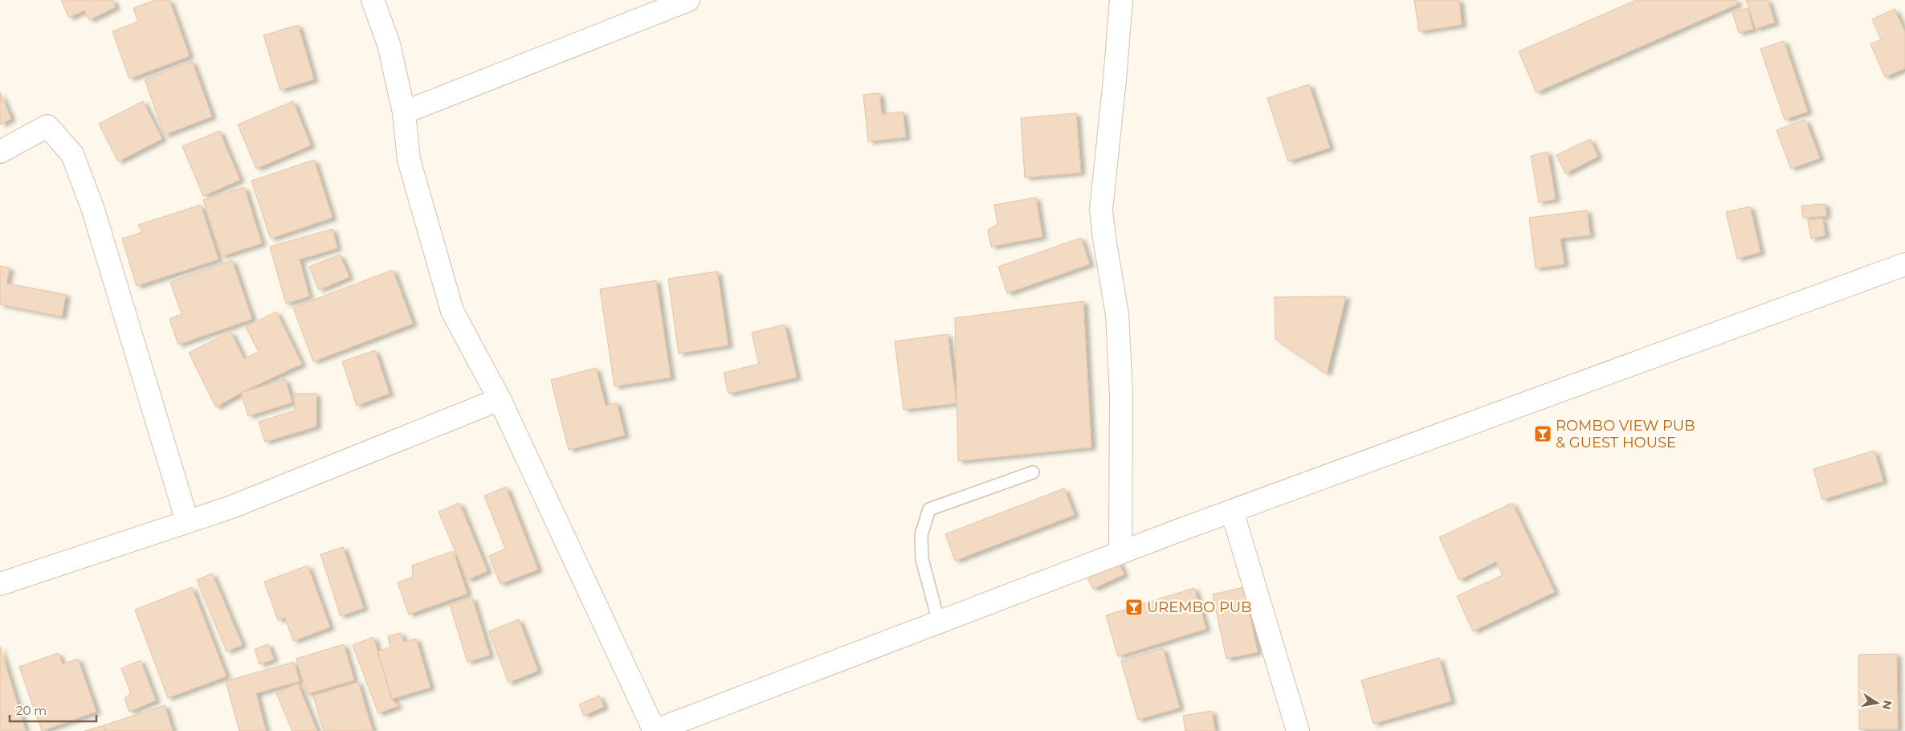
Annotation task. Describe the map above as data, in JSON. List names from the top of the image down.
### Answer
{
  "places": {
    "bar": ["ROMBO VIEW PUB & GUEST HOUSE", "UREMBO PUB"]
  },
  "scale_bar": "20 m",
  "north": "right"
}
